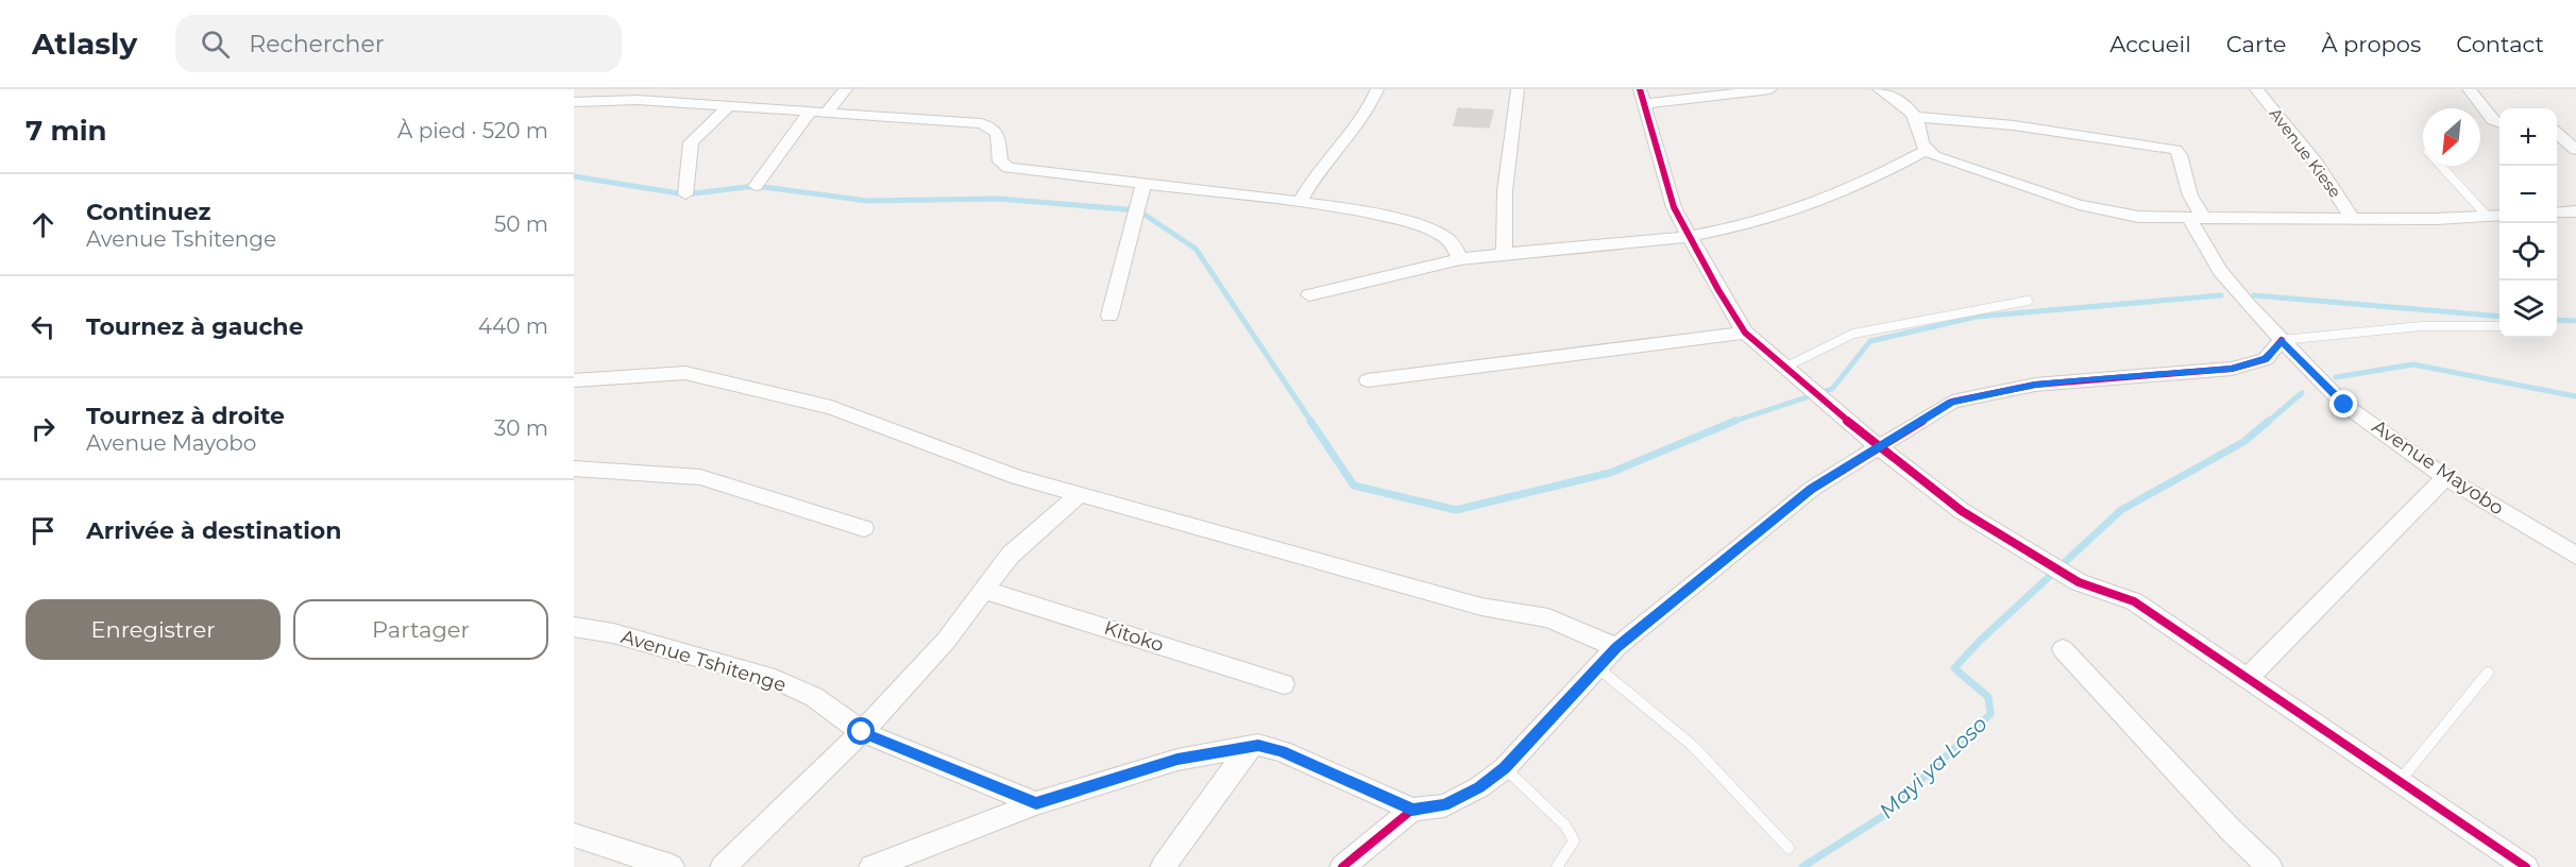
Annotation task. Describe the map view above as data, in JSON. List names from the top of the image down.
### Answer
{
  "streets": {
    "street": [
      "Avenue Kiese",
      "Avenue Mayobo",
      "Kitoko",
      "Avenue Tshitenge"
    ]
  },
  "water": ["Mayi ya Loso"],
  "north": "bottom left",
  "page": {
    "header": "Atlasly",
    "search": "Rechercher",
    "nav": [
      "Accueil",
      "Carte",
      "À propos",
      "Contact"
    ],
    "heading": ["7 min", "À pied · 520 m"],
    "map_buttons": ["+", "−"],
    "list": [
      ["Continuez", "Avenue Tshitenge", "50 m"],
      ["Tournez à gauche", "440 m"],
      ["Tournez à droite", "Avenue Mayobo", "30 m"],
      "Arrivée à destination"
    ],
    "buttons": ["Enregistrer", "Partager"]
  }
}
